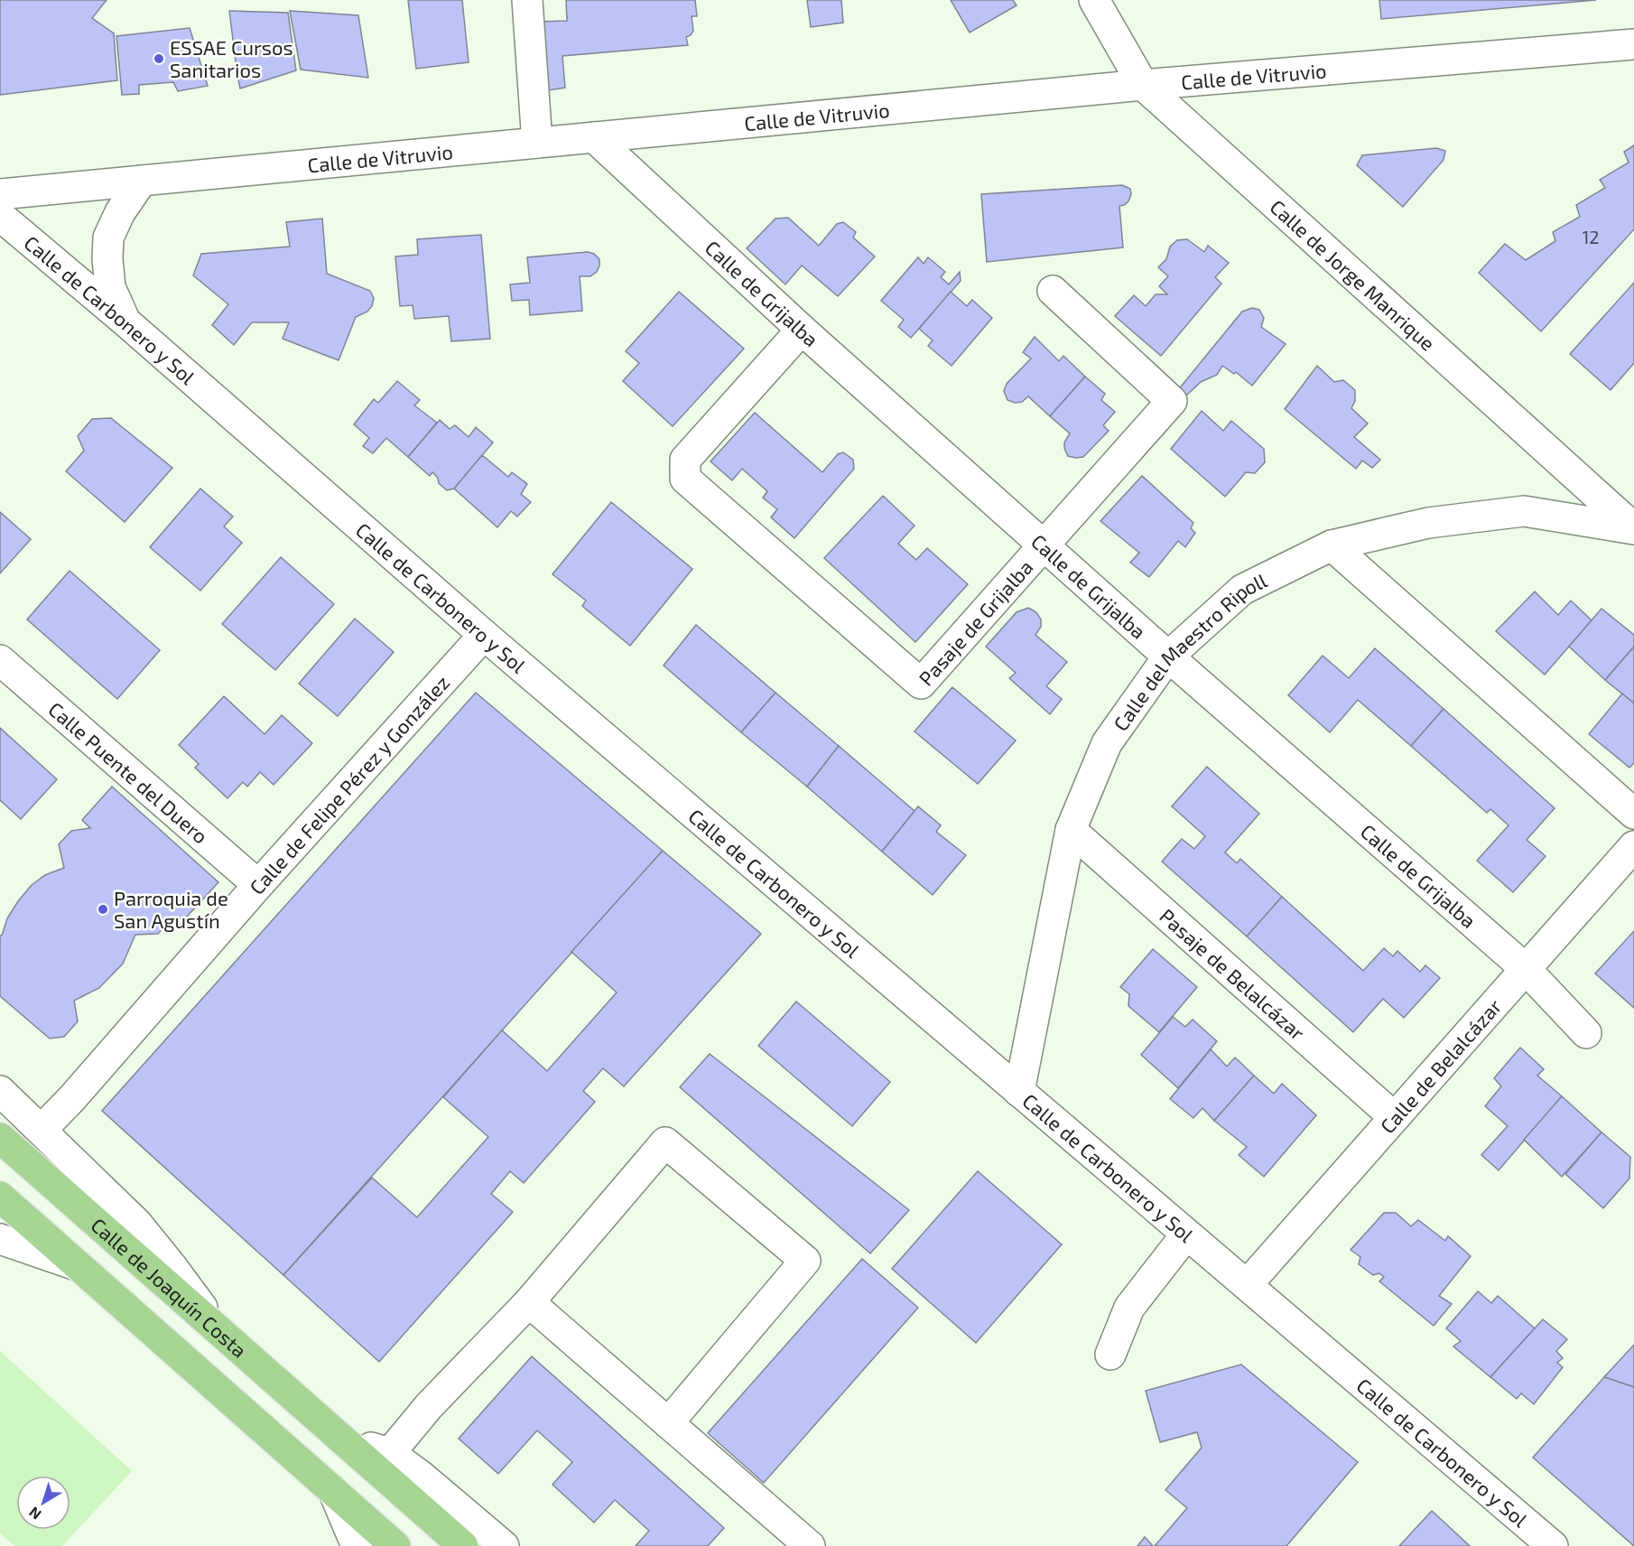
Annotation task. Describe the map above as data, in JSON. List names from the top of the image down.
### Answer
{
  "streets": {
    "main road": ["Calle de Joaquín Costa"],
    "street": [
      "Calle de Vitruvio",
      "Calle de Jorge Manrique",
      "Calle de Grijalba",
      "Calle de Carbonero y Sol",
      "Pasaje de Grijalba",
      "Calle del Maestro Ripoll",
      "Calle Puente del Duero",
      "Calle de Felipe Pérez y González",
      "Pasaje de Belalcázar",
      "Calle de Belalcázar"
    ]
  },
  "crossings": [
    ["Calle de Vitruvio", "Calle de Jorge Manrique"],
    ["Calle de Vitruvio", "Calle de Grijalba"],
    ["Calle de Jorge Manrique", "Calle del Maestro Ripoll"],
    ["Calle de Grijalba", "Pasaje de Grijalba"],
    ["Calle de Grijalba", "Calle del Maestro Ripoll"],
    ["Calle de Grijalba", "Calle de Belalcázar"],
    ["Calle de Carbonero y Sol", "Calle del Maestro Ripoll"],
    ["Calle de Carbonero y Sol", "Calle de Felipe Pérez y González"],
    ["Calle de Carbonero y Sol", "Calle de Belalcázar"],
    ["Calle del Maestro Ripoll", "Pasaje de Belalcázar"],
    ["Calle Puente del Duero", "Calle de Felipe Pérez y González"],
    ["Pasaje de Belalcázar", "Calle de Belalcázar"]
  ],
  "places": ["ESSAE Cursos Sanitarios", "Parroquia de San Agustín"],
  "house_numbers": ["12"],
  "north": "bottom left"
}
